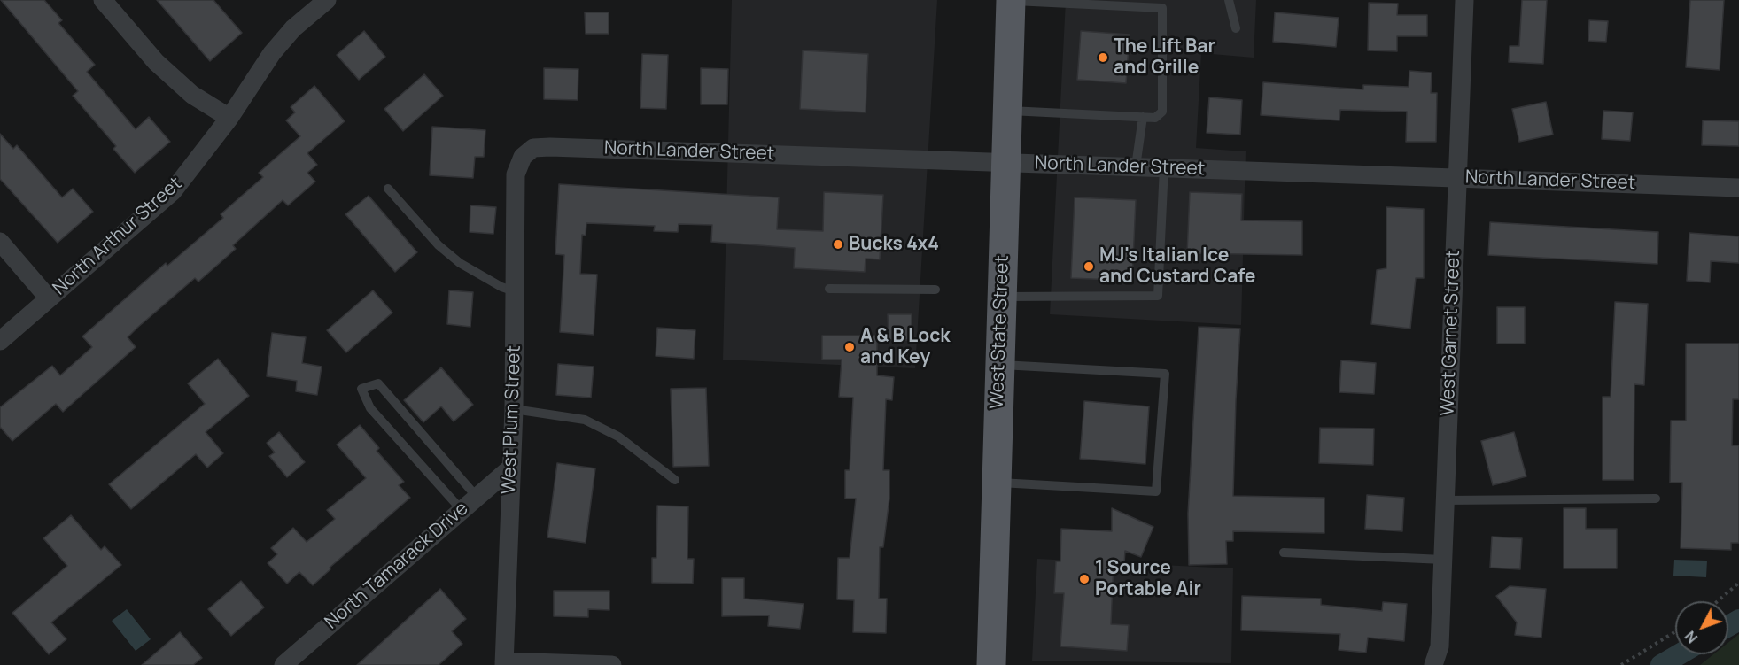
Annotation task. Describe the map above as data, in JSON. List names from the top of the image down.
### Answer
{
  "streets": {
    "main road": ["West State Street"],
    "street": [
      "North Lander Street",
      "North Arthur Street",
      "West Garnet Street",
      "West Plum Street",
      "North Tamarack Drive"
    ]
  },
  "crossings": [
    ["North Lander Street", "West State Street"],
    ["North Lander Street", "West Garnet Street"],
    ["North Lander Street", "West Plum Street"],
    ["West Plum Street", "North Tamarack Drive"]
  ],
  "places": [
    "The Lift Bar and Grille",
    "Bucks 4x4",
    "MJ's Italian Ice and Custard Cafe",
    "A & B Lock and Key",
    "1 Source Portable Air"
  ],
  "north": "bottom left"
}
